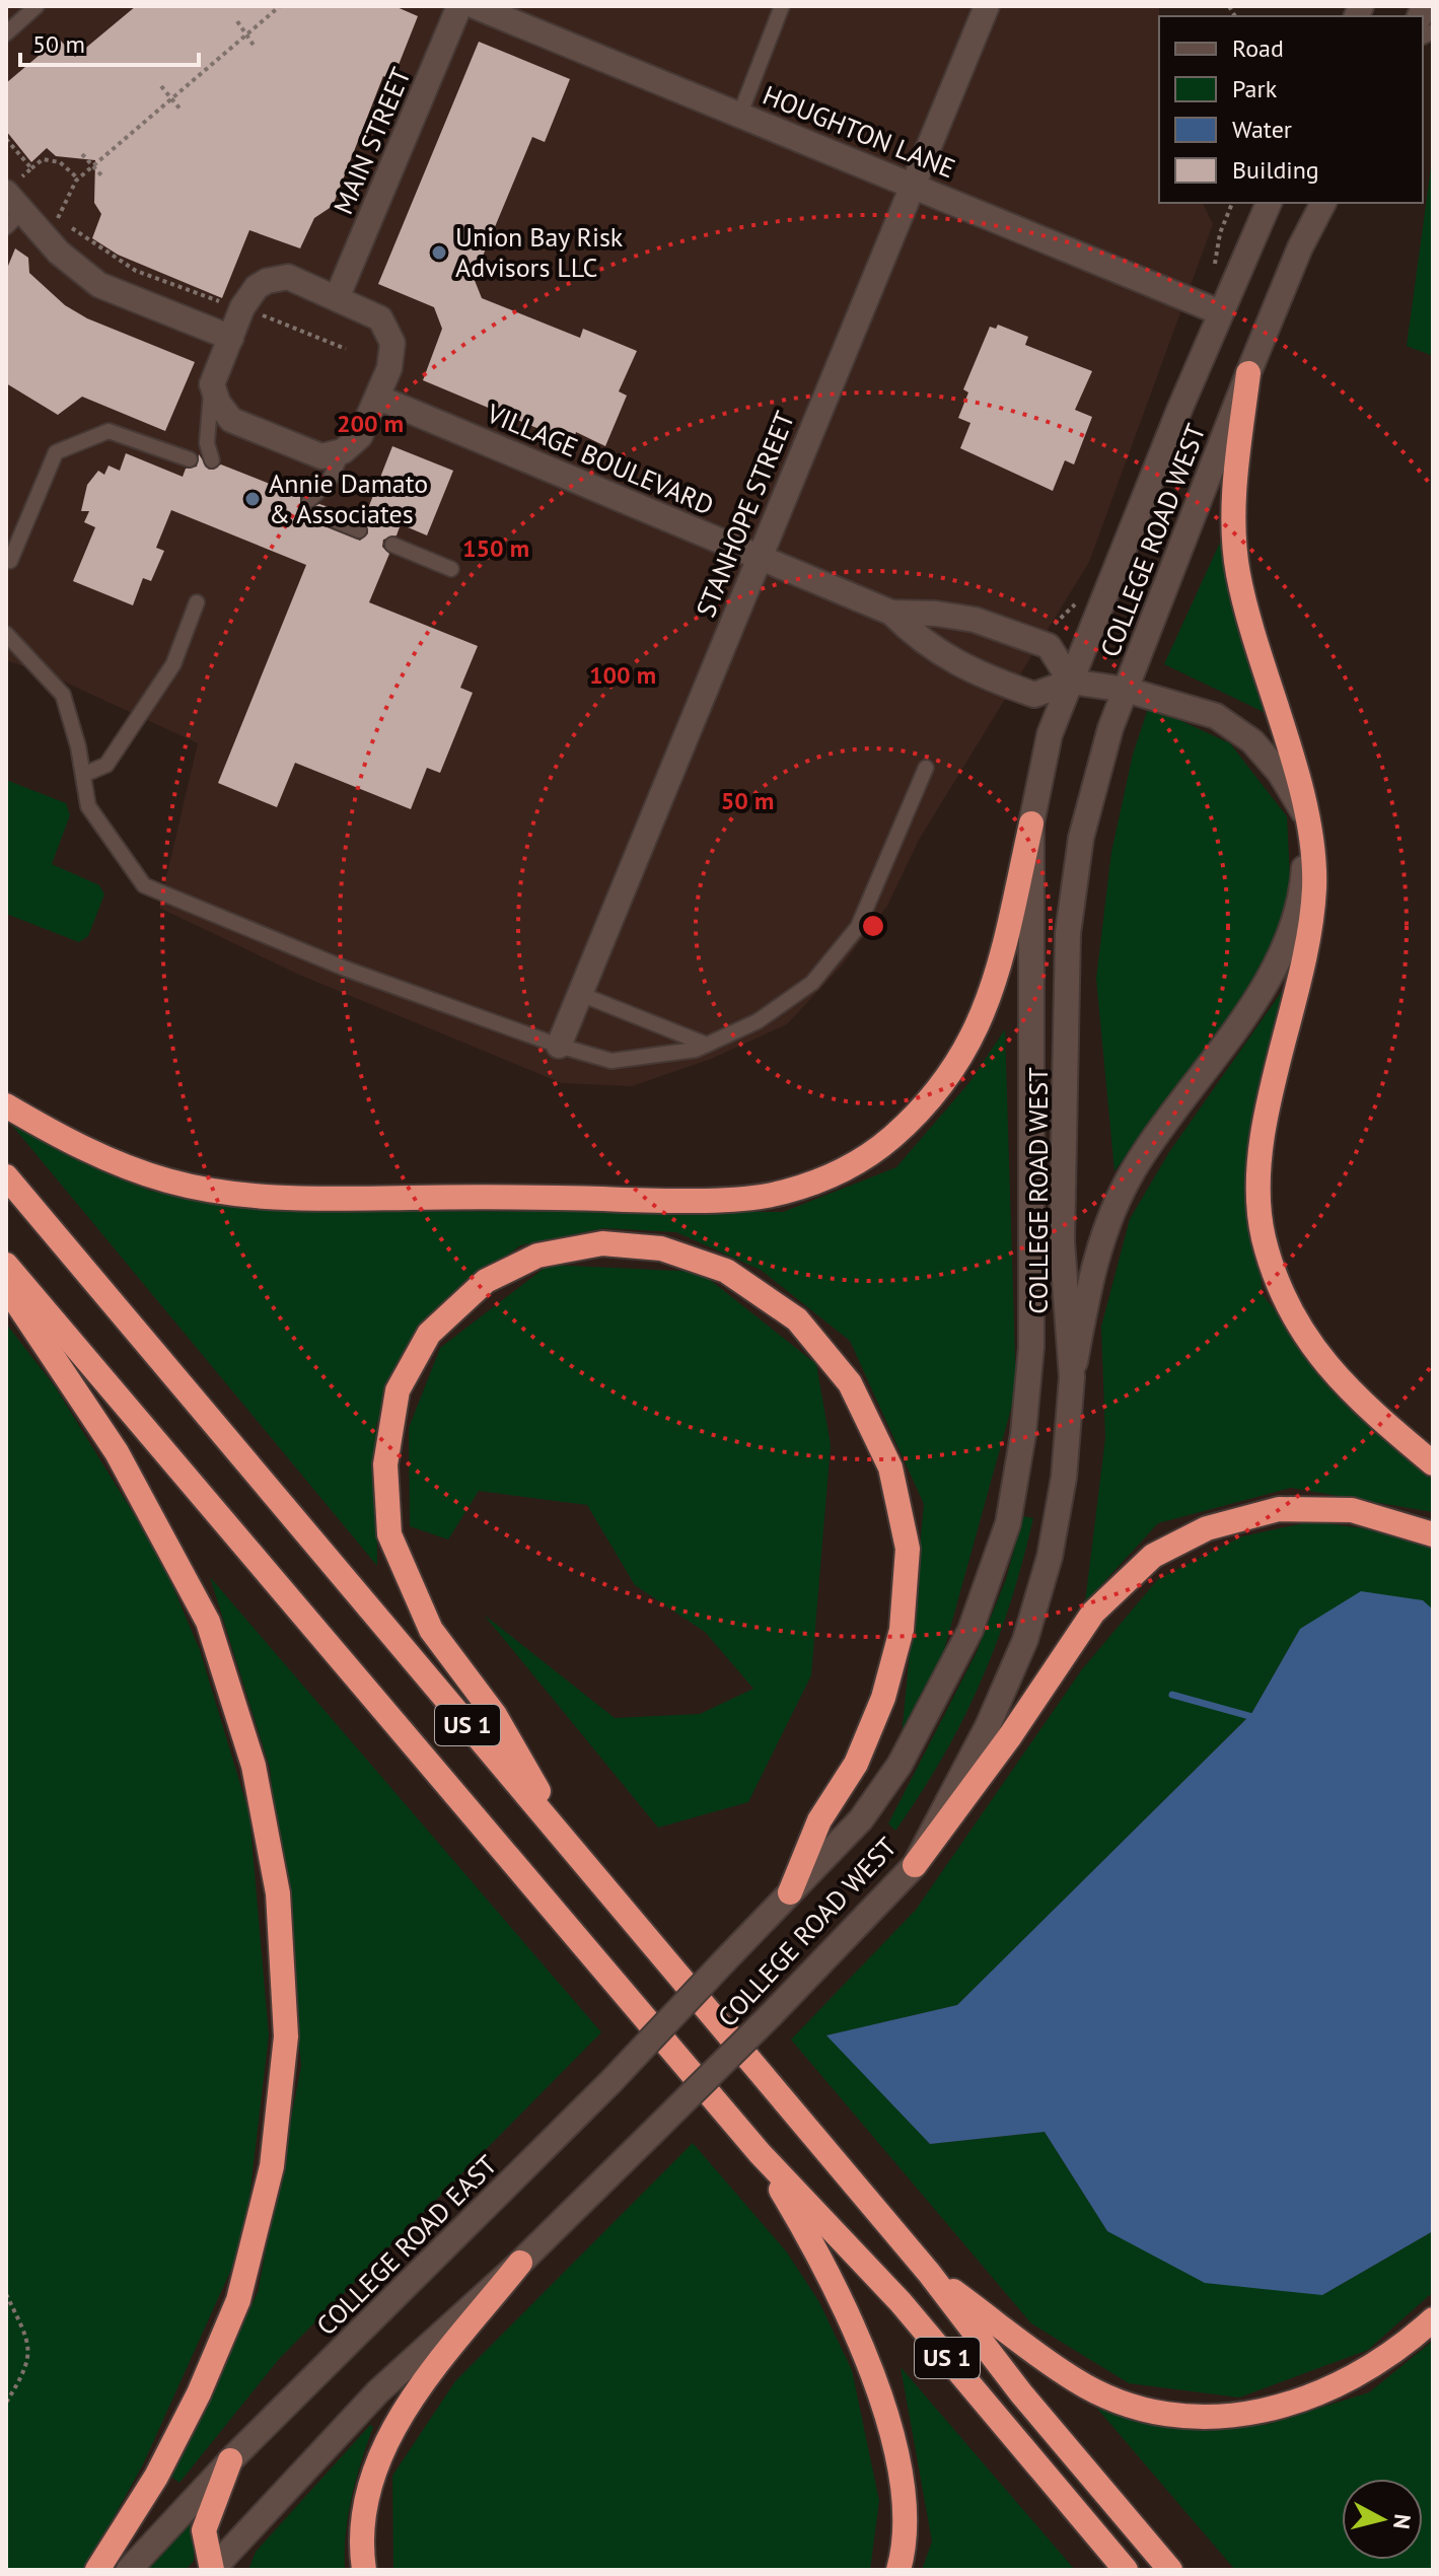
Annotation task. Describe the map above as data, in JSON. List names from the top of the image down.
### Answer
{
  "streets": {
    "highway": ["US 1"],
    "street": [
      "HOUGHTON LANE",
      "MAIN STREET",
      "VILLAGE BOULEVARD",
      "STANHOPE STREET",
      "COLLEGE ROAD WEST",
      "COLLEGE ROAD EAST"
    ]
  },
  "crossings": [
    ["HOUGHTON LANE", "STANHOPE STREET"],
    ["HOUGHTON LANE", "COLLEGE ROAD WEST"],
    ["MAIN STREET", "VILLAGE BOULEVARD"],
    ["VILLAGE BOULEVARD", "STANHOPE STREET"],
    ["VILLAGE BOULEVARD", "COLLEGE ROAD WEST"],
    ["COLLEGE ROAD WEST", "COLLEGE ROAD EAST"]
  ],
  "places": ["Union Bay Risk Advisors LLC", "Annie Damato & Associates"],
  "legend": [
    "Road",
    "Park",
    "Water",
    "Building"
  ],
  "scale_bar": "50 m",
  "north": "right",
  "rings": [
    "200 m",
    "150 m",
    "100 m",
    "50 m"
  ]
}
